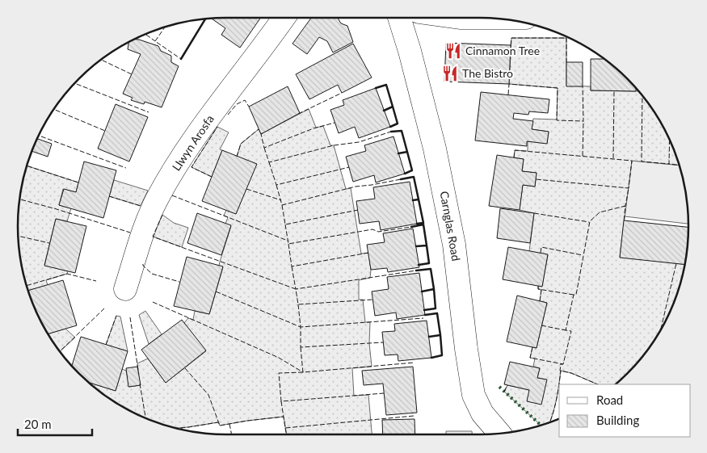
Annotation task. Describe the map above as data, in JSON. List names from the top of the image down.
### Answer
{
  "streets": {
    "street": ["Llwyn Arosfa", "Carnglas Road"]
  },
  "places": {
    "restaurant": ["Cinnamon Tree", "The Bistro"]
  },
  "legend": ["Road", "Building"],
  "scale_bar": "20 m"
}
